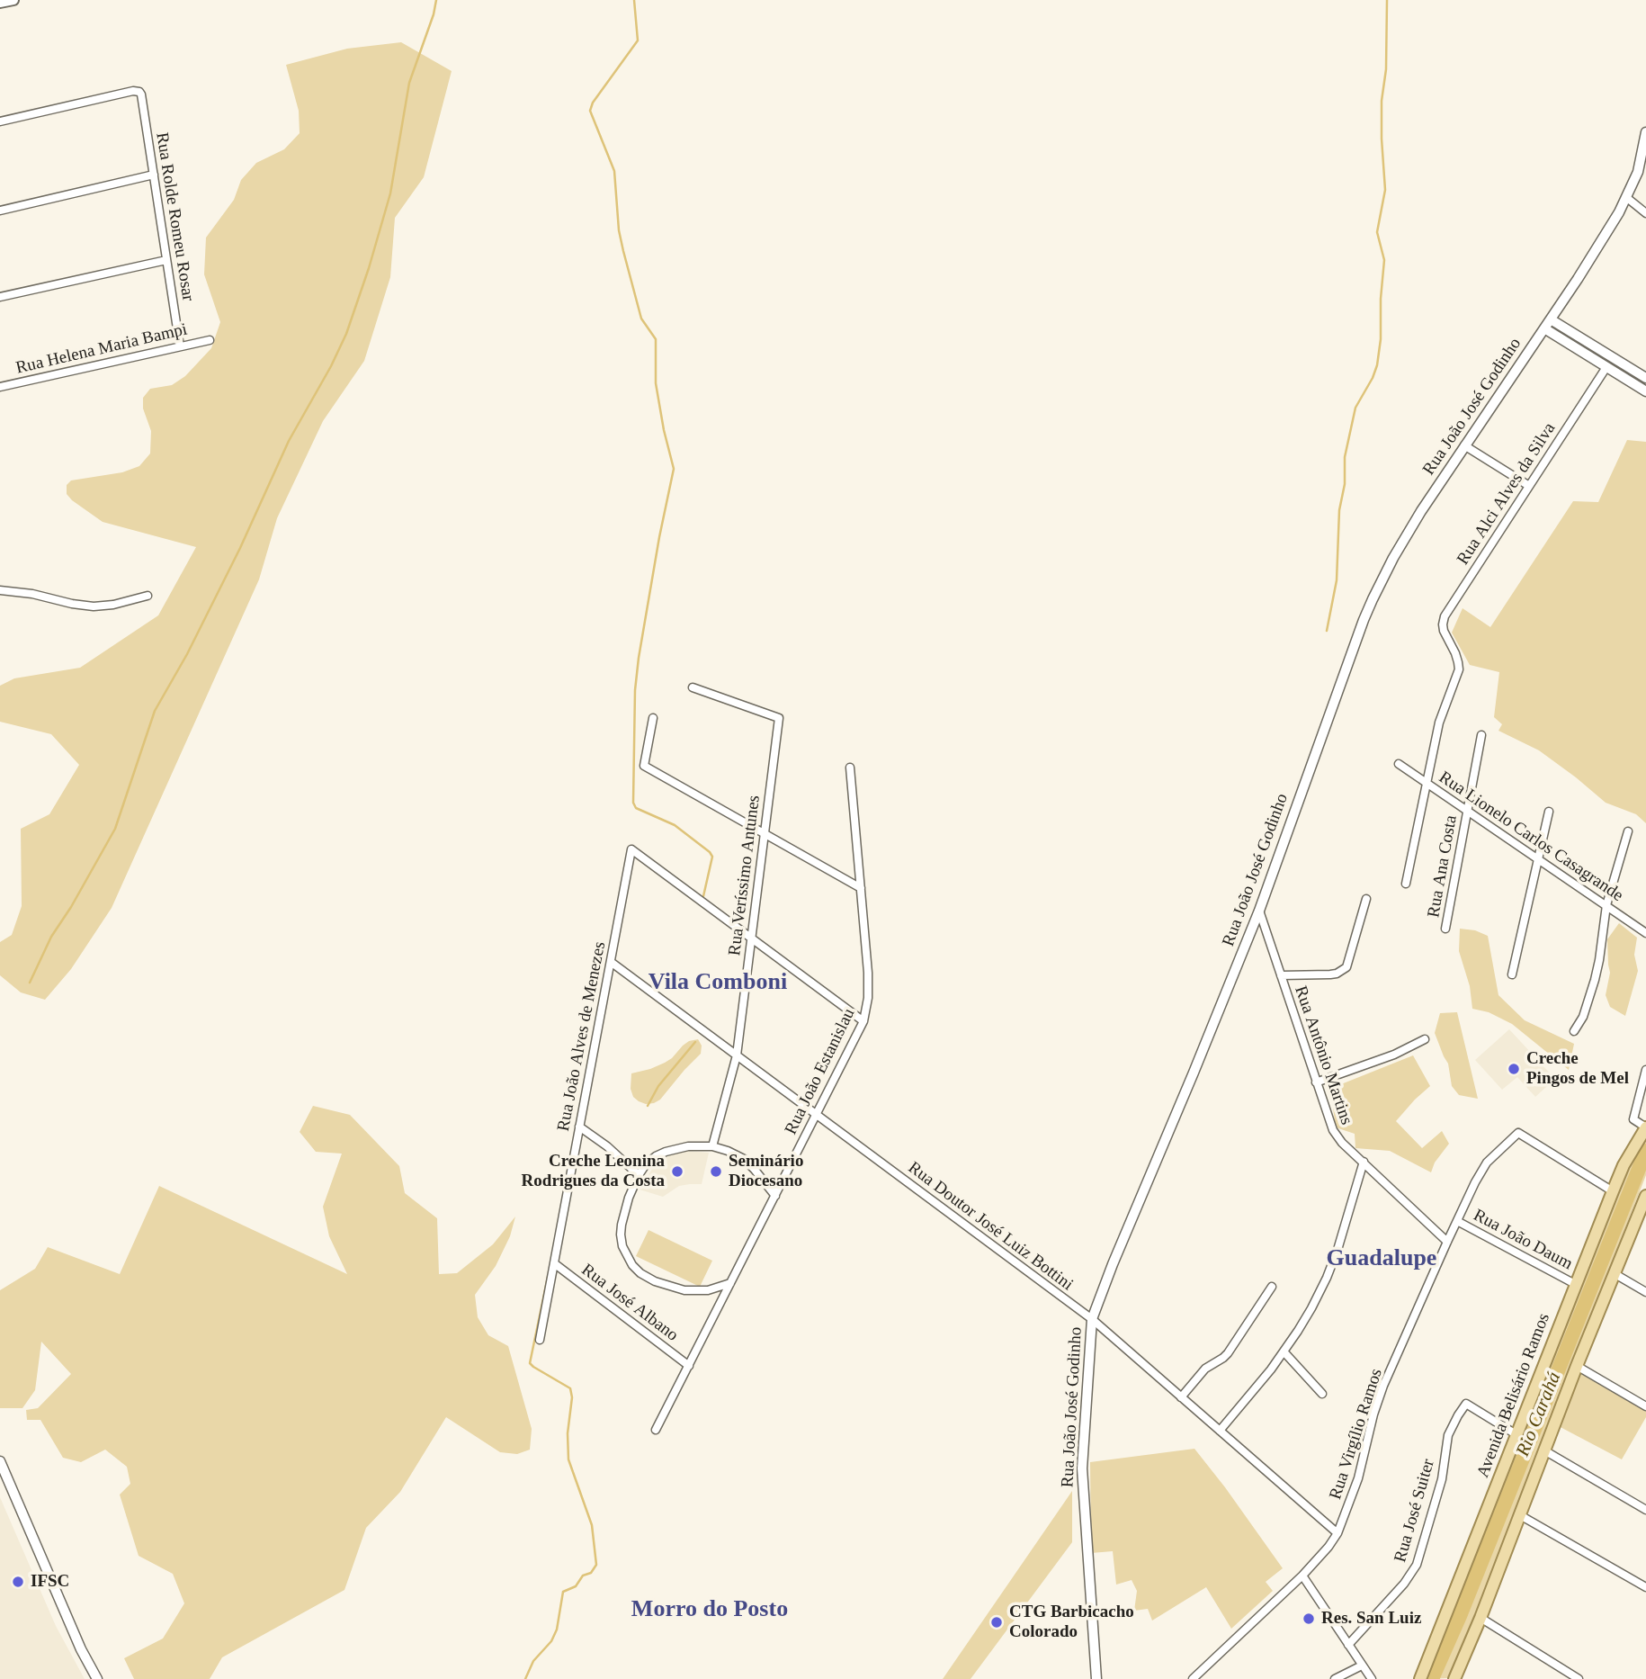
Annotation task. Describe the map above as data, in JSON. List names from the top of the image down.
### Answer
{
  "streets": {
    "main road": ["Avenida Belisário Ramos"],
    "street": [
      "Rua Rolde Romeu Rosar",
      "Rua Helena Maria Bampi",
      "Rua João José Godinho",
      "Rua Alci Alves da Silva",
      "Rua Lionelo Carlos Casagrande",
      "Rua Ana Costa",
      "Rua Veríssimo Antunes",
      "Rua João Alves de Menezes",
      "Rua Antônio Martins",
      "Rua João Estanislau",
      "Rua Doutor José Luiz Bottini",
      "Rua João Daum",
      "Rua José Albano",
      "Rua Virgílio Ramos",
      "Rua José Suiter"
    ]
  },
  "crossings": [
    ["Rua Rolde Romeu Rosar", "Rua Helena Maria Bampi"],
    ["Rua João José Godinho", "Rua Antônio Martins"],
    ["Rua João José Godinho", "Rua Doutor José Luiz Bottini"],
    ["Rua Alci Alves da Silva", "Rua Lionelo Carlos Casagrande"],
    ["Rua Lionelo Carlos Casagrande", "Rua Ana Costa"],
    ["Rua Veríssimo Antunes", "Rua João Alves de Menezes"],
    ["Rua Veríssimo Antunes", "Rua João Estanislau"],
    ["Rua Veríssimo Antunes", "Rua Doutor José Luiz Bottini"],
    ["Rua João Alves de Menezes", "Rua Doutor José Luiz Bottini"],
    ["Rua João Alves de Menezes", "Rua José Albano"],
    ["Rua Antônio Martins", "Rua Virgílio Ramos"],
    ["Rua João Estanislau", "Rua Doutor José Luiz Bottini"],
    ["Rua João Estanislau", "Rua José Albano"],
    ["Rua Doutor José Luiz Bottini", "Rua Virgílio Ramos"],
    ["Rua João Daum", "Avenida Belisário Ramos"],
    ["Rua João Daum", "Rua Virgílio Ramos"],
    ["Avenida Belisário Ramos", "Rua Virgílio Ramos"],
    ["Avenida Belisário Ramos", "Rua José Suiter"]
  ],
  "districts": ["Vila Comboni", "Guadalupe", "Morro do Posto"],
  "water": ["Rio Carahá"],
  "places": [
    "Creche Pingos de Mel",
    "Creche Leonina Rodrigues da Costa",
    "Seminário Diocesano",
    "IFSC",
    "Res. San Luiz",
    "CTG Barbicacho Colorado"
  ]
}
